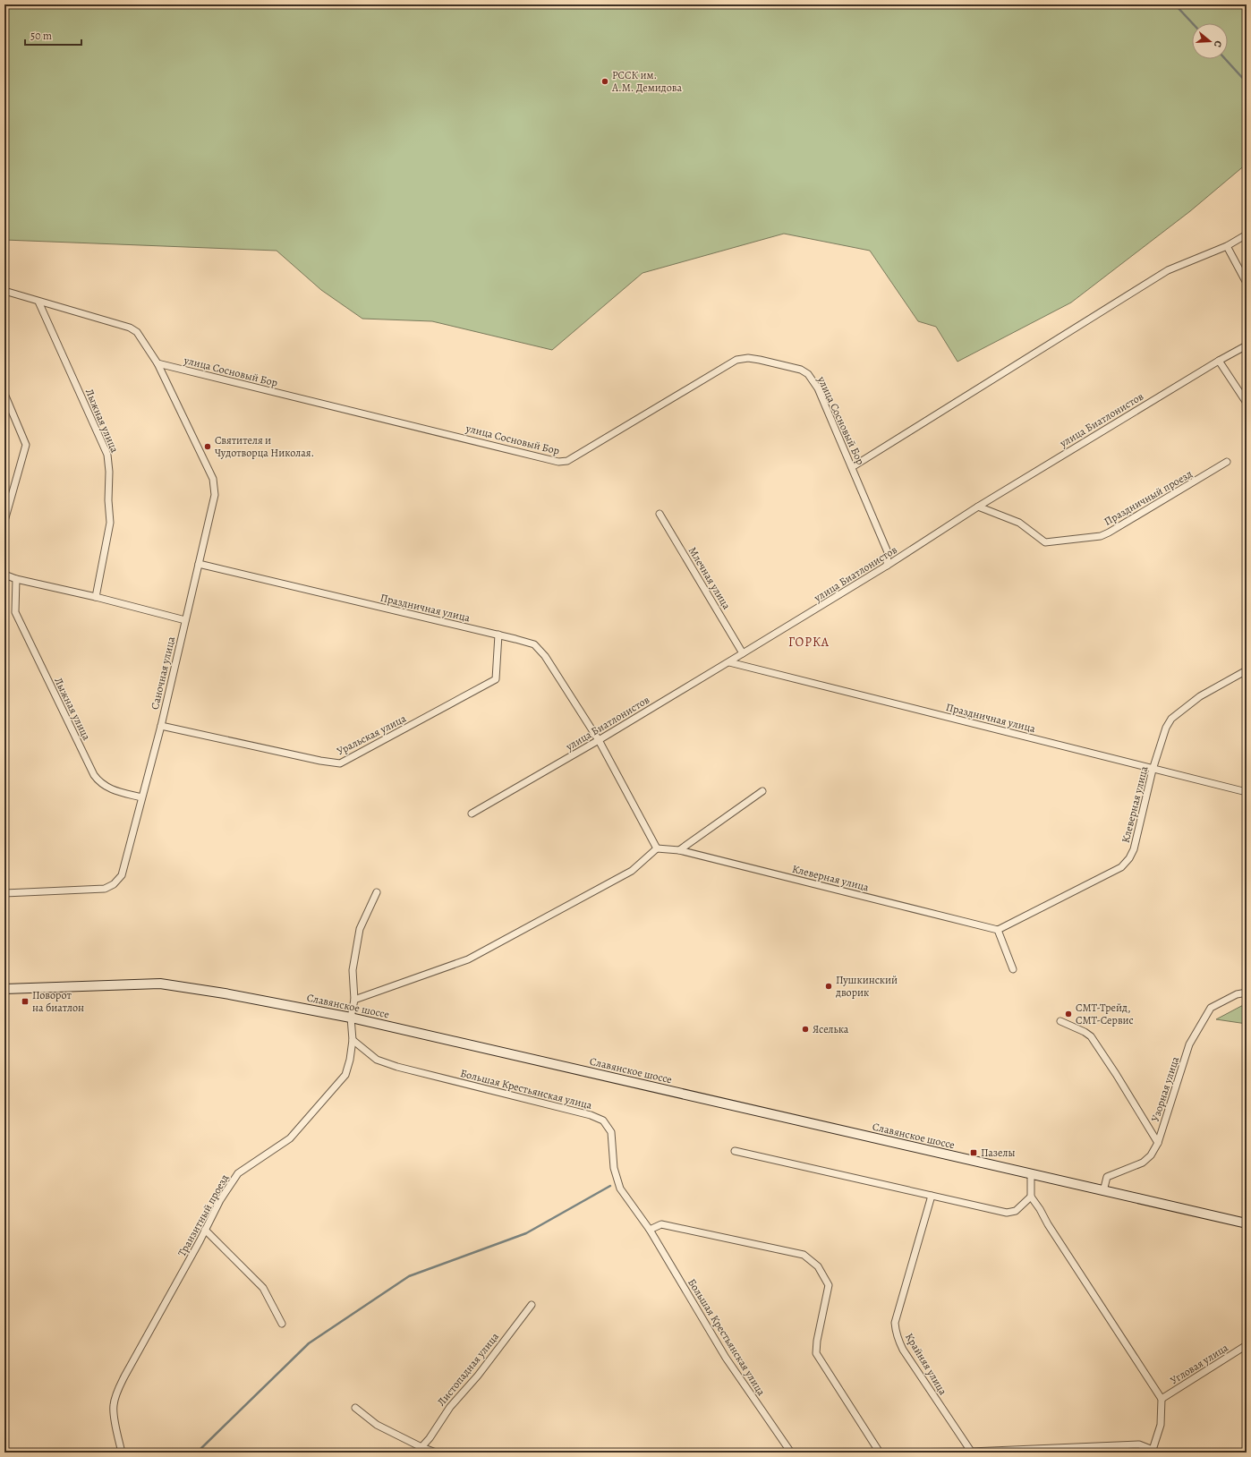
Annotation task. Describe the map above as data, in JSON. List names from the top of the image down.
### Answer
{
  "streets": {
    "main road": ["Славянское шоссе"],
    "street": [
      "улица Сосновый Бор",
      "улица Биатлонистов",
      "Лыжная улица",
      "Праздничный проезд",
      "Млечная улица",
      "Праздничная улица",
      "Саночная улица",
      "Уральская улица",
      "Клеверная улица",
      "Большая Крестьянская улица",
      "Узорная улица",
      "Транзитный проезд",
      "Крайняя улица",
      "Угловая улица",
      "Листопадная улица"
    ]
  },
  "crossings": [
    ["улица Сосновый Бор", "улица Биатлонистов"],
    ["улица Сосновый Бор", "Саночная улица"],
    ["улица Биатлонистов", "Праздничный проезд"],
    ["улица Биатлонистов", "Млечная улица"],
    ["улица Биатлонистов", "Праздничная улица"],
    ["Лыжная улица", "Саночная улица"],
    ["Праздничная улица", "Саночная улица"],
    ["Праздничная улица", "Уральская улица"],
    ["Праздничная улица", "Клеверная улица"],
    ["Саночная улица", "Уральская улица"],
    ["Славянское шоссе", "Узорная улица"],
    ["Славянское шоссе", "Транзитный проезд"],
    ["Большая Крестьянская улица", "Транзитный проезд"]
  ],
  "districts": ["ГОРКА"],
  "places": {
    "other": [
      "РССК им. А.М. Демидова",
      "Святителя и Чудотворца Николая.",
      "Пушкинский дворик",
      "СМТ-Трейд, СМТ-Сервис",
      "Яселька"
    ],
    "transit": ["Поворот на биатлон", "Пазелы"]
  },
  "scale_bar": "50 m",
  "north": "right"
}
